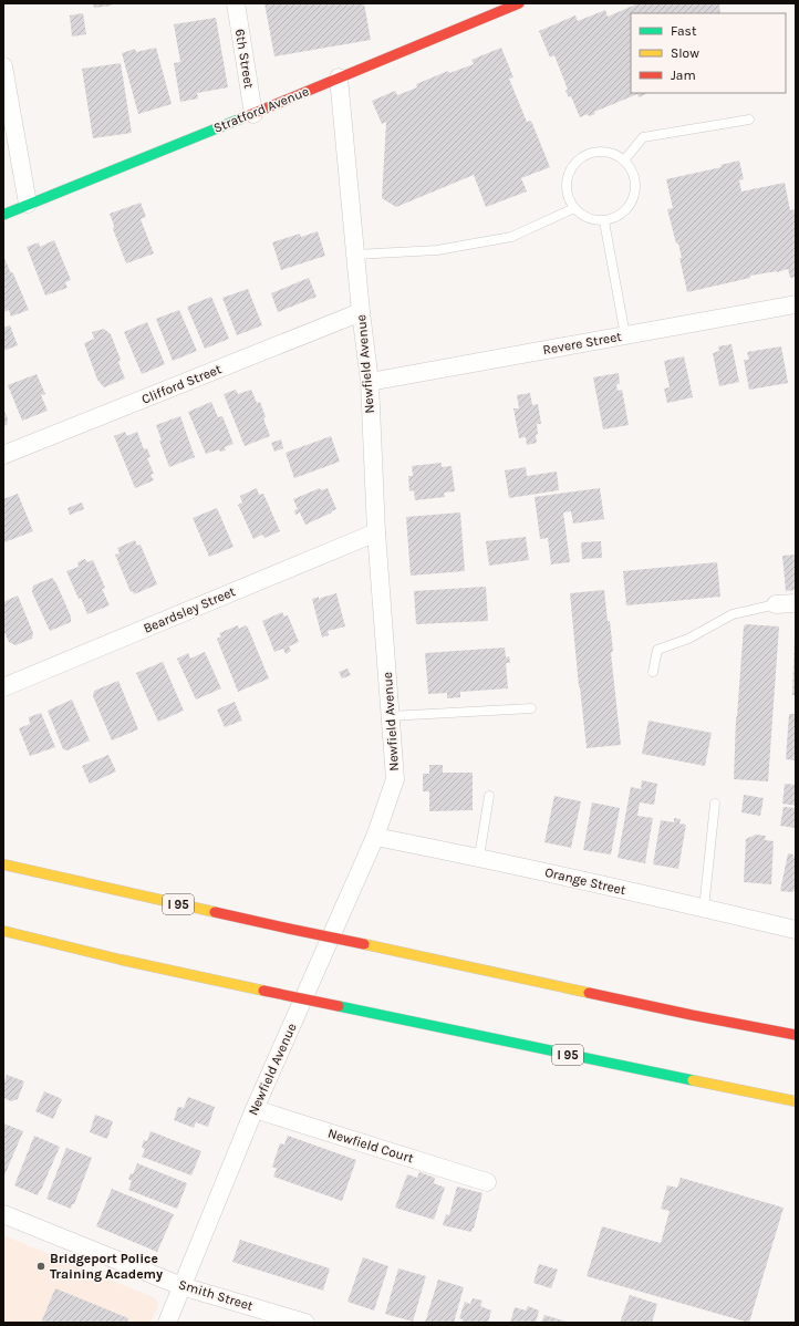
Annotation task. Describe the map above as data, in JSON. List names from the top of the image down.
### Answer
{
  "streets": {
    "main road": ["Stratford Avenue", "I 95"],
    "street": [
      "6th Street",
      "Revere Street",
      "Newfield Avenue",
      "Clifford Street",
      "Beardsley Street",
      "Orange Street",
      "Newfield Court",
      "Smith Street"
    ]
  },
  "crossings": [
    ["6th Street", "Stratford Avenue"],
    ["Stratford Avenue", "Newfield Avenue"],
    ["Revere Street", "Newfield Avenue"],
    ["Newfield Avenue", "Clifford Street"],
    ["Newfield Avenue", "Beardsley Street"],
    ["Newfield Avenue", "Orange Street"],
    ["Newfield Avenue", "Newfield Court"],
    ["Newfield Avenue", "Smith Street"]
  ],
  "places": ["Bridgeport Police Training Academy"],
  "legend": ["Fast", "Slow", "Jam"]
}
